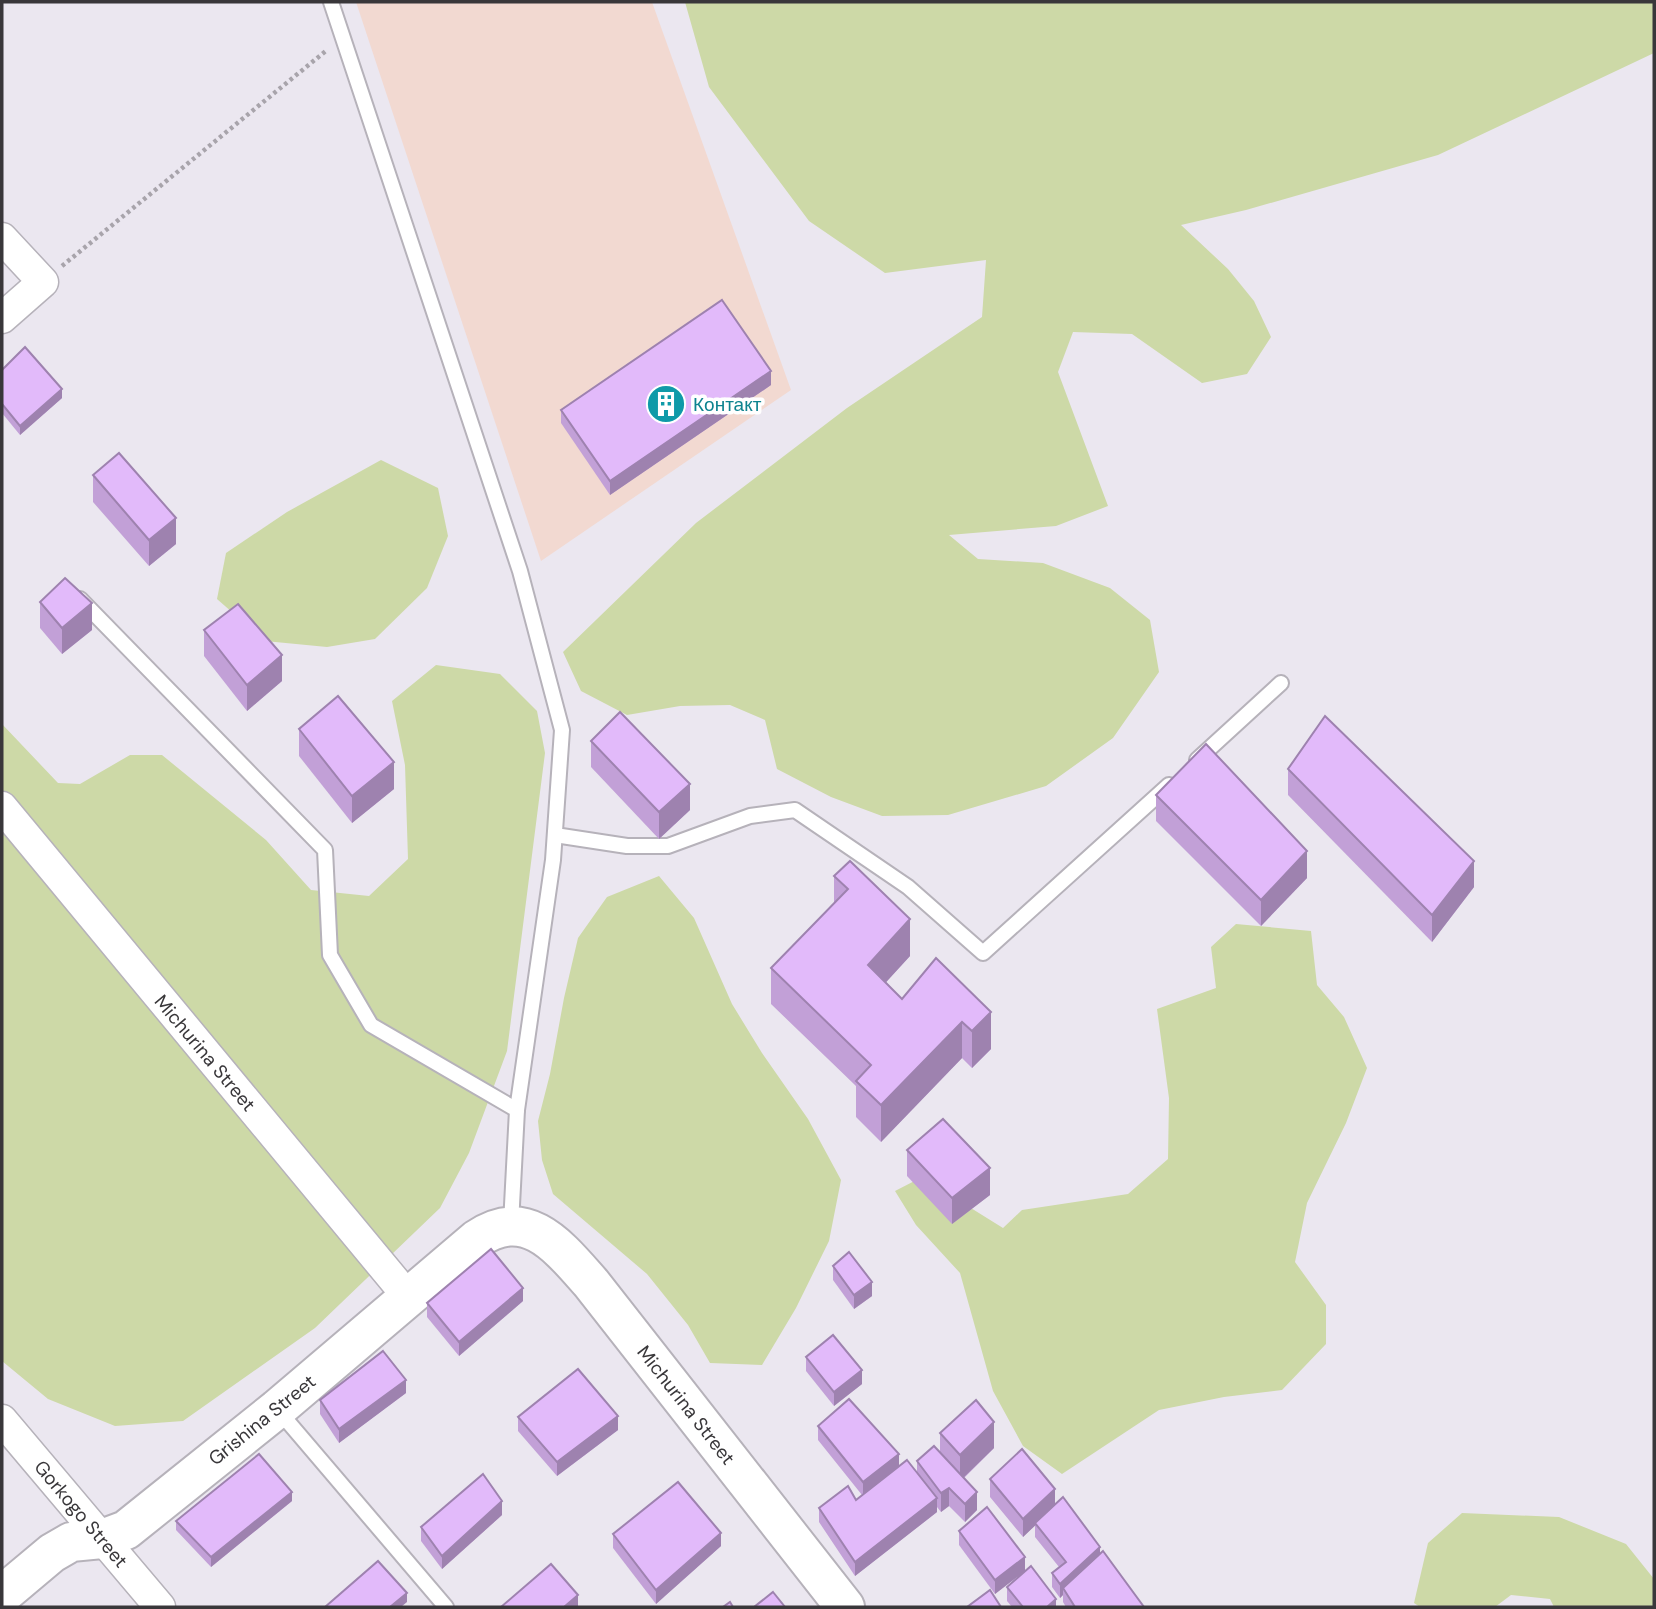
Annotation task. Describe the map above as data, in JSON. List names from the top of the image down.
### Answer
{
  "streets": {
    "street": ["Michurina Street", "Grishina Street", "Gorkogo Street"]
  },
  "crossings": [
    ["Michurina Street", "Grishina Street"],
    ["Grishina Street", "Gorkogo Street"]
  ],
  "places": {
    "building": ["Контакт"]
  }
}
